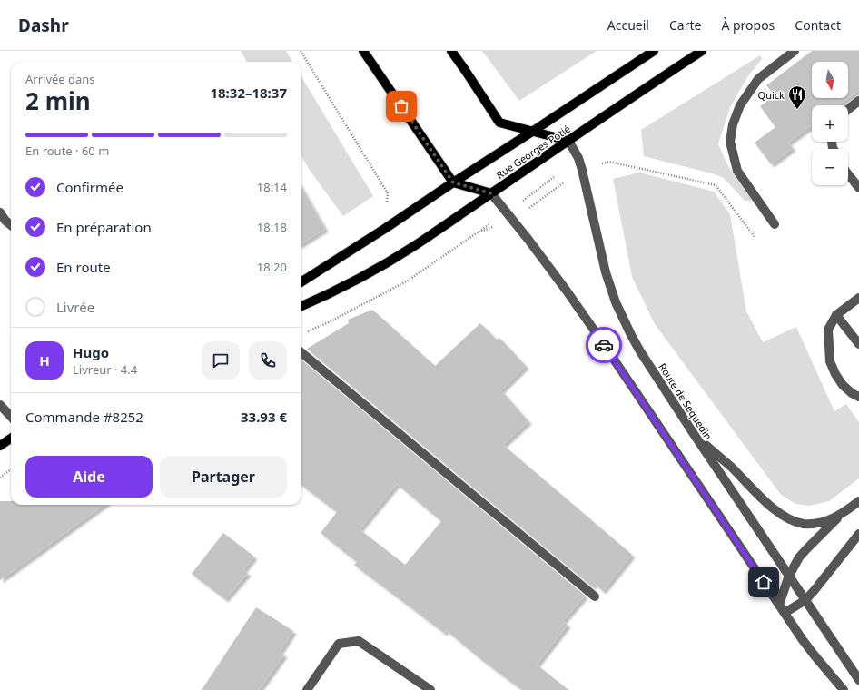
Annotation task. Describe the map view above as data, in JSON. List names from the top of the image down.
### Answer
{
  "streets": {
    "main road": ["Rue Georges Potié"],
    "street": ["Route de Sequedin"]
  },
  "crossings": [
    ["Rue Georges Potié", "Route de Sequedin"]
  ],
  "places": {
    "restaurant": ["Quick"]
  },
  "north": "bottom",
  "page": {
    "header": "Dashr",
    "nav": [
      "Accueil",
      "Carte",
      "À propos",
      "Contact"
    ],
    "map_buttons": ["+", "−"],
    "heading": ["2 min", "Arrivée dans", "18:32–18:37"],
    "panel": [
      "Hugo",
      "Livreur · 4.4",
      "Commande #8252",
      "33.93 €"
    ],
    "bar": "En route · 60 m",
    "list": [
      ["Confirmée", "18:14"],
      ["En préparation", "18:18"],
      ["En route", "18:20"],
      "Livrée"
    ],
    "round": "H",
    "buttons": ["Aide", "Partager"]
  }
}
